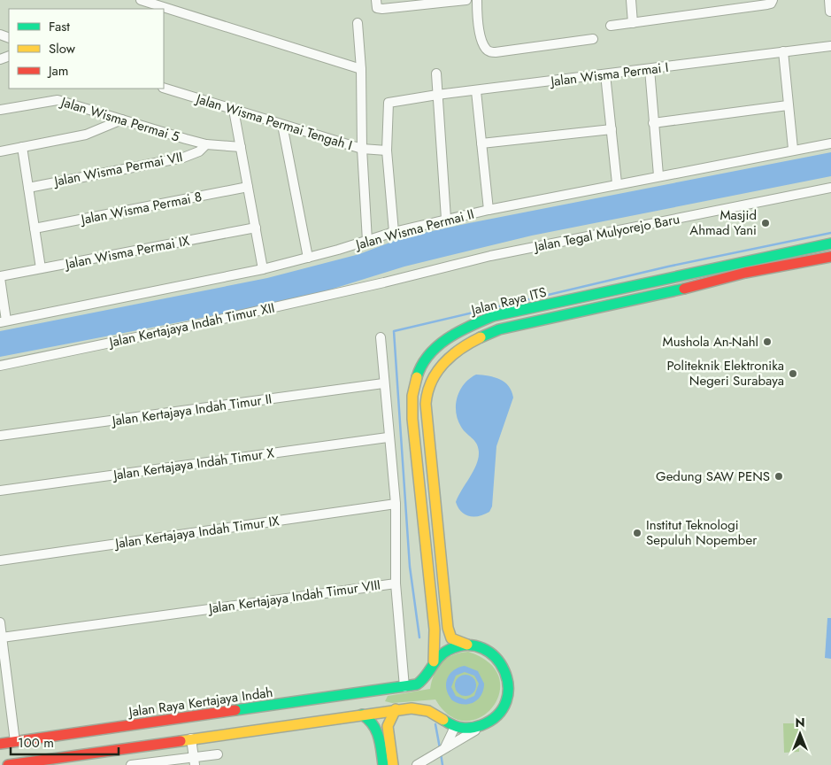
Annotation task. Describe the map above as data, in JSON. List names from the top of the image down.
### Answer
{
  "streets": {
    "main road": ["Jalan Raya ITS", "Jalan Raya Kertajaya Indah"],
    "street": [
      "Jalan Wisma Permai I",
      "Jalan Wisma Permai 5",
      "Jalan Wisma Permai Tengah I",
      "Jalan Wisma Permai VII",
      "Jalan Wisma Permai 8",
      "Jalan Wisma Permai II",
      "Jalan Tegal Mulyorejo Baru",
      "Jalan Wisma Permai IX",
      "Jalan Kertajaya Indah Timur XII",
      "Jalan Kertajaya Indah Timur II",
      "Jalan Kertajaya Indah Timur X",
      "Jalan Kertajaya Indah Timur IX",
      "Jalan Kertajaya Indah Timur VIII"
    ]
  },
  "crossings": [
    ["Jalan Wisma Permai I", "Jalan Wisma Permai Tengah I"],
    ["Jalan Wisma Permai 5", "Jalan Wisma Permai VII"],
    ["Jalan Tegal Mulyorejo Baru", "Jalan Kertajaya Indah Timur XII"],
    ["Jalan Raya ITS", "Jalan Raya Kertajaya Indah"],
    ["Jalan Kertajaya Indah Timur II", "Jalan Kertajaya Indah Timur VIII"],
    ["Jalan Kertajaya Indah Timur X", "Jalan Kertajaya Indah Timur VIII"],
    ["Jalan Kertajaya Indah Timur IX", "Jalan Kertajaya Indah Timur VIII"]
  ],
  "places": [
    "Masjid Ahmad Yani",
    "Mushola An-Nahl",
    "Politeknik Elektronika Negeri Surabaya",
    "Gedung SAW PENS",
    "Institut Teknologi Sepuluh Nopember"
  ],
  "legend": ["Fast", "Slow", "Jam"],
  "scale_bar": "100 m",
  "north": "top"
}
